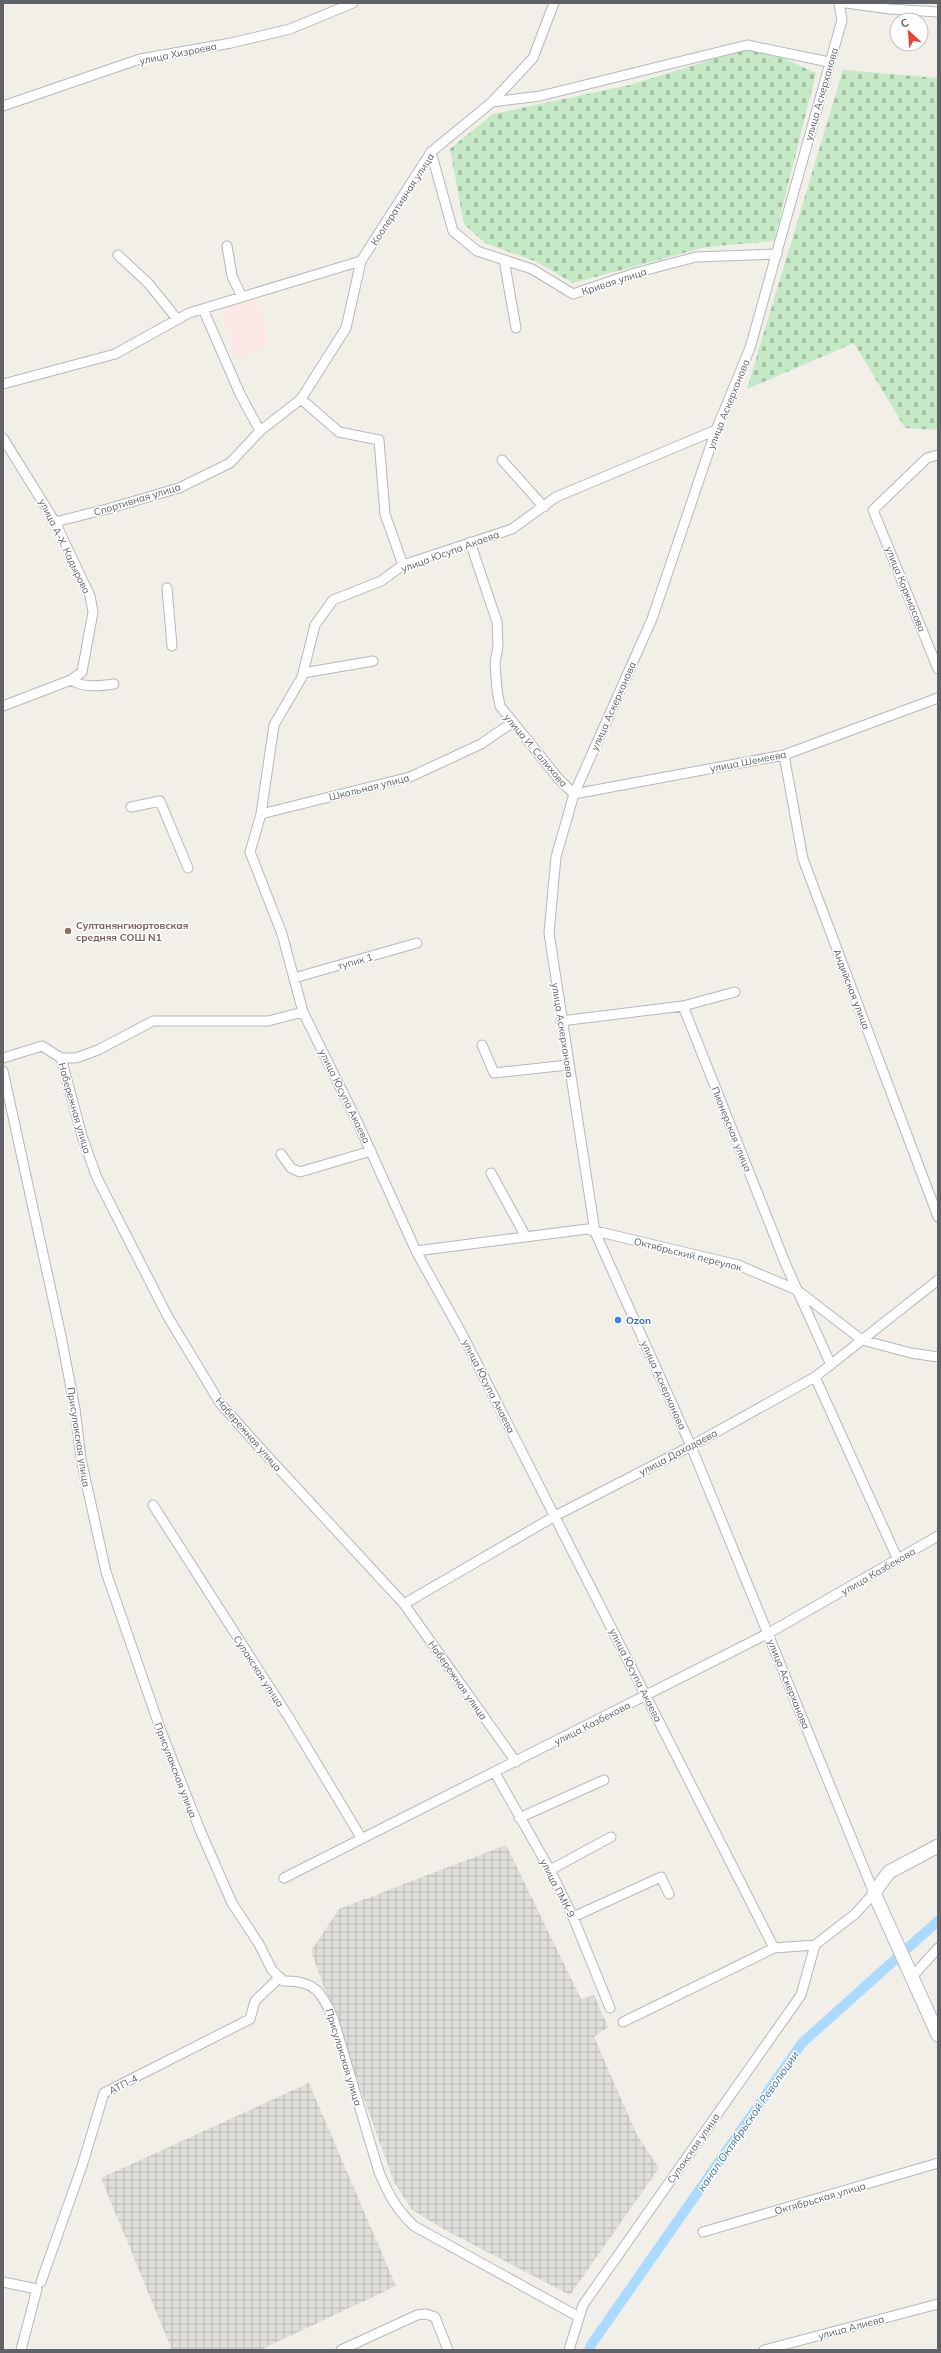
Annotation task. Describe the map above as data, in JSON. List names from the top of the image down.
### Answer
{
  "streets": {
    "street": [
      "улица Хизроева",
      "улица Аскерханова",
      "Кооперативная улица",
      "Кривая улица",
      "Спортивная улица",
      "улица А-Х. Кадырова",
      "улица Юсупа Акаева",
      "улица Коркмасова",
      "улица И. Салихова",
      "улица Шемеева",
      "Школьная улица",
      "тупик 1",
      "Андийская улица",
      "Набережная улица",
      "Пионерская улица",
      "Октябрьский переулок",
      "Присулакская улица",
      "улица Дахадаева",
      "улица Казбекова",
      "Сулакская улица",
      "улица ПМК-9",
      "АТП-4",
      "Октябрьская улица",
      "улица Алиева"
    ]
  },
  "crossings": [
    ["улица Аскерханова", "Кривая улица"],
    ["улица Аскерханова", "улица Юсупа Акаева"],
    ["улица Аскерханова", "улица И. Салихова"],
    ["улица Аскерханова", "улица Шемеева"],
    ["улица Аскерханова", "Октябрьский переулок"],
    ["улица Аскерханова", "улица Дахадаева"],
    ["улица Аскерханова", "улица Казбекова"],
    ["Кооперативная улица", "Кривая улица"],
    ["Кооперативная улица", "Спортивная улица"],
    ["Спортивная улица", "улица А-Х. Кадырова"],
    ["улица Юсупа Акаева", "улица И. Салихова"],
    ["улица Юсупа Акаева", "Школьная улица"],
    ["улица Юсупа Акаева", "тупик 1"],
    ["улица Юсупа Акаева", "Октябрьский переулок"],
    ["улица Юсупа Акаева", "улица Дахадаева"],
    ["улица Юсупа Акаева", "улица Казбекова"],
    ["улица И. Салихова", "улица Шемеева"],
    ["улица И. Салихова", "Школьная улица"],
    ["улица Шемеева", "Андийская улица"],
    ["Набережная улица", "улица Дахадаева"],
    ["Набережная улица", "улица Казбекова"],
    ["Пионерская улица", "Октябрьский переулок"],
    ["Пионерская улица", "улица Дахадаева"],
    ["Октябрьский переулок", "улица Дахадаева"],
    ["Присулакская улица", "Сулакская улица"],
    ["Присулакская улица", "АТП-4"],
    ["улица Казбекова", "Сулакская улица"],
    ["улица Казбекова", "улица ПМК-9"]
  ],
  "water": ["канал Октябрьской Революции"],
  "places": ["Султанянгиюртовская средняя СОШ N1", "Ozon"],
  "north": "top left"
}
